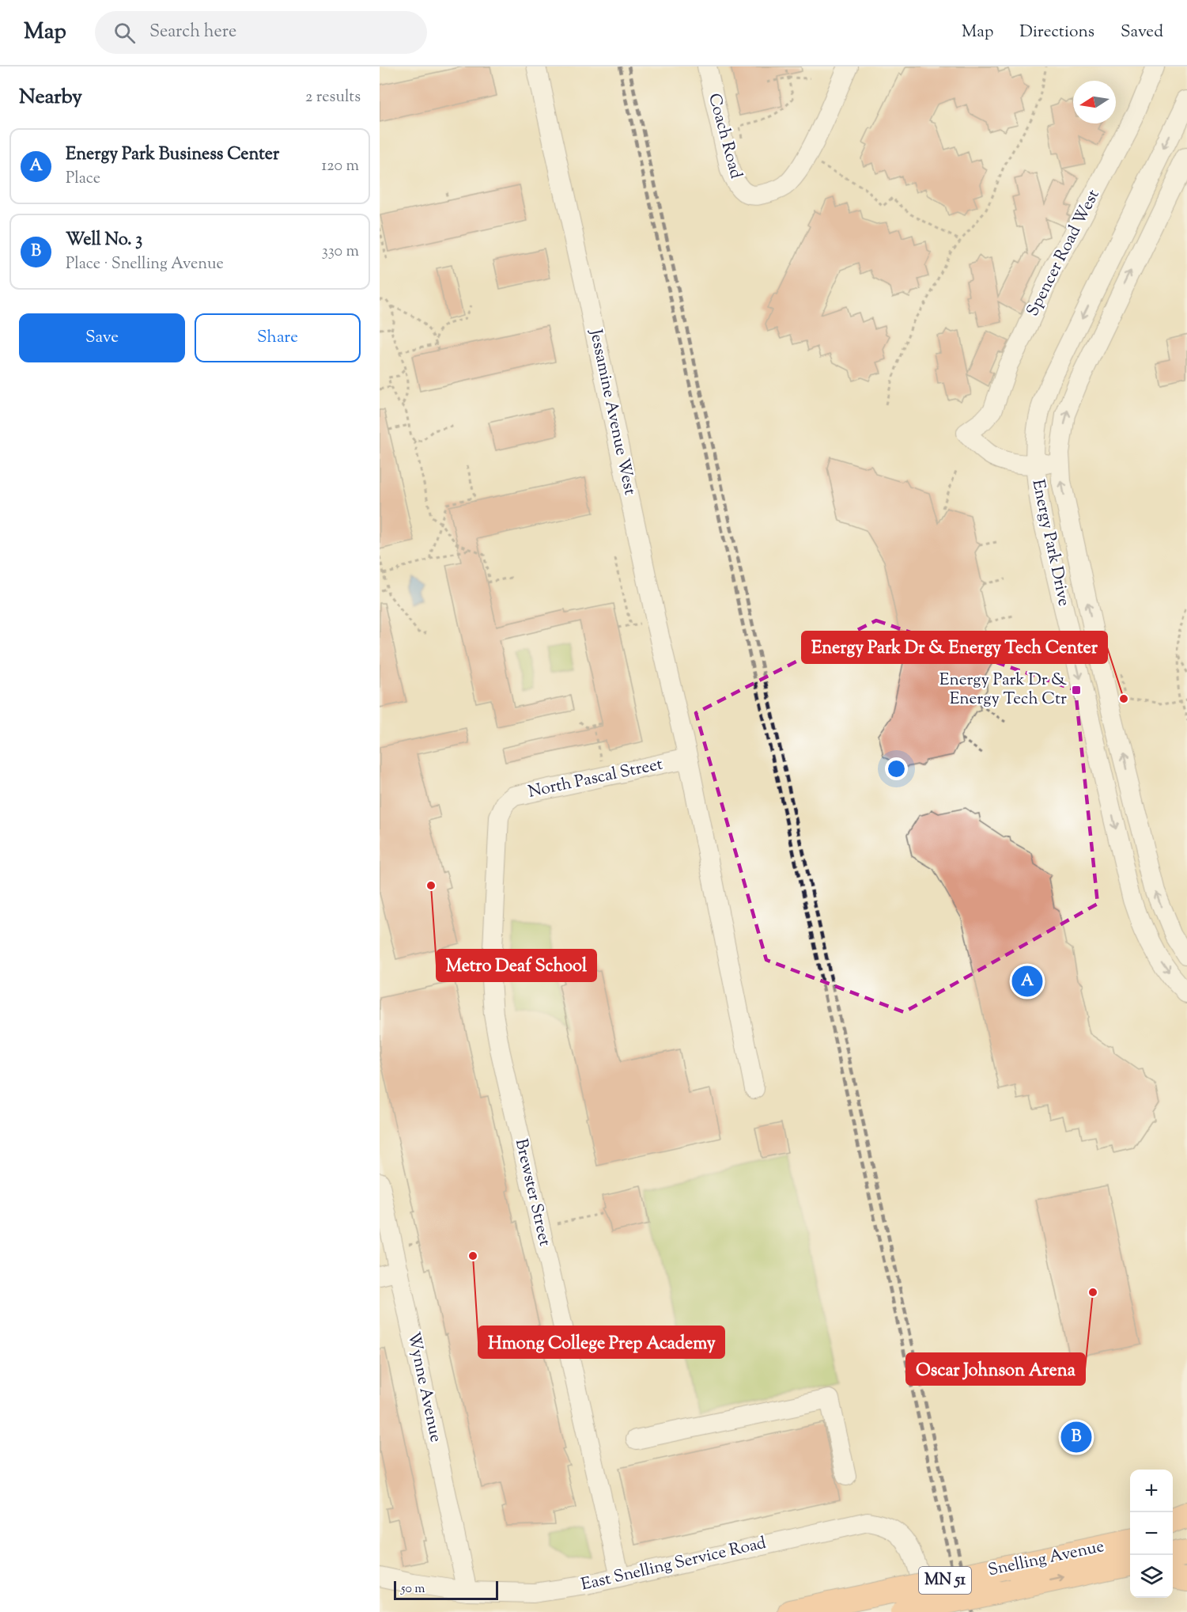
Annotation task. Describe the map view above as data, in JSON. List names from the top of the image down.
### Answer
{
  "streets": {
    "main road": ["Snelling Avenue", "MN 51"],
    "street": [
      "Coach Road",
      "Spencer Road West",
      "Jessamine Avenue West",
      "Energy Park Drive",
      "North Pascal Street",
      "Brewster Street",
      "Wynne Avenue",
      "East Snelling Service Road"
    ]
  },
  "crossings": [
    ["Spencer Road West", "Energy Park Drive"],
    ["Jessamine Avenue West", "North Pascal Street"],
    ["North Pascal Street", "Brewster Street"],
    ["Brewster Street", "East Snelling Service Road"],
    ["Wynne Avenue", "East Snelling Service Road"]
  ],
  "places": {
    "transit": ["Energy Park Dr & Energy Tech Ctr"],
    "other": [
      "Energy Park Dr & Energy Tech Center",
      "Metro Deaf School",
      "Hmong College Prep Academy",
      "Oscar Johnson Arena"
    ]
  },
  "scale_bar": "50 m",
  "north": "left",
  "page": {
    "header": "Map",
    "search": "Search here",
    "nav": ["Map", "Directions", "Saved"],
    "heading": ["Nearby", "2 results"],
    "list": [
      {
        "mark": "A",
        "name": "Energy Park Business Center",
        "note": "Place",
        "value": "120 m"
      },
      {
        "mark": "B",
        "name": "Well No. 3",
        "note": "Place · Snelling Avenue",
        "value": "330 m"
      }
    ],
    "buttons": ["Save", "Share"],
    "pins": ["A", "B"],
    "map_buttons": ["+", "−"],
    "scale": "50 m"
  }
}
